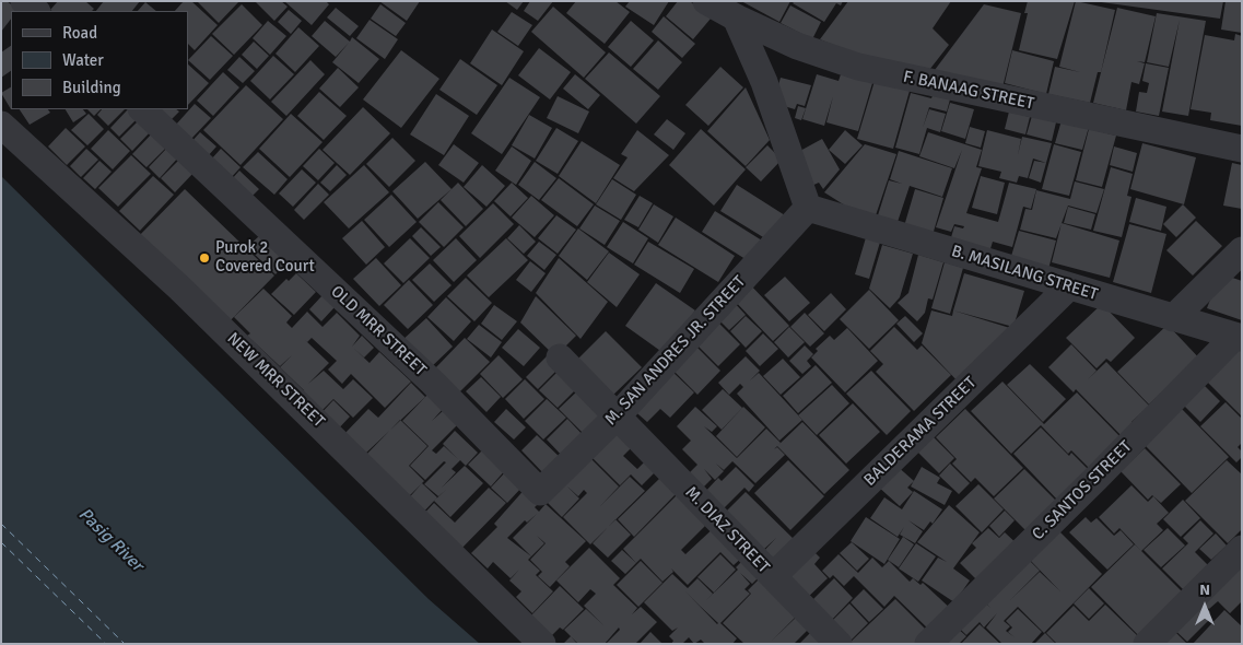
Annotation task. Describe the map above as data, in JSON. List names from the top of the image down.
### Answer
{
  "streets": {
    "street": [
      "F. BANAAG STREET",
      "B. MASILANG STREET",
      "OLD MRR STREET",
      "M. SAN ANDRES JR. STREET",
      "NEW MRR STREET",
      "BALDERAMA STREET",
      "C. SANTOS STREET",
      "M. DIAZ STREET"
    ]
  },
  "crossings": [
    ["B. MASILANG STREET", "M. SAN ANDRES JR. STREET"],
    ["B. MASILANG STREET", "BALDERAMA STREET"],
    ["B. MASILANG STREET", "C. SANTOS STREET"],
    ["OLD MRR STREET", "M. SAN ANDRES JR. STREET"],
    ["M. SAN ANDRES JR. STREET", "M. DIAZ STREET"],
    ["BALDERAMA STREET", "M. DIAZ STREET"]
  ],
  "water": ["Pasig River"],
  "places": ["Purok 2 Covered Court"],
  "legend": ["Road", "Water", "Building"],
  "north": "top"
}
